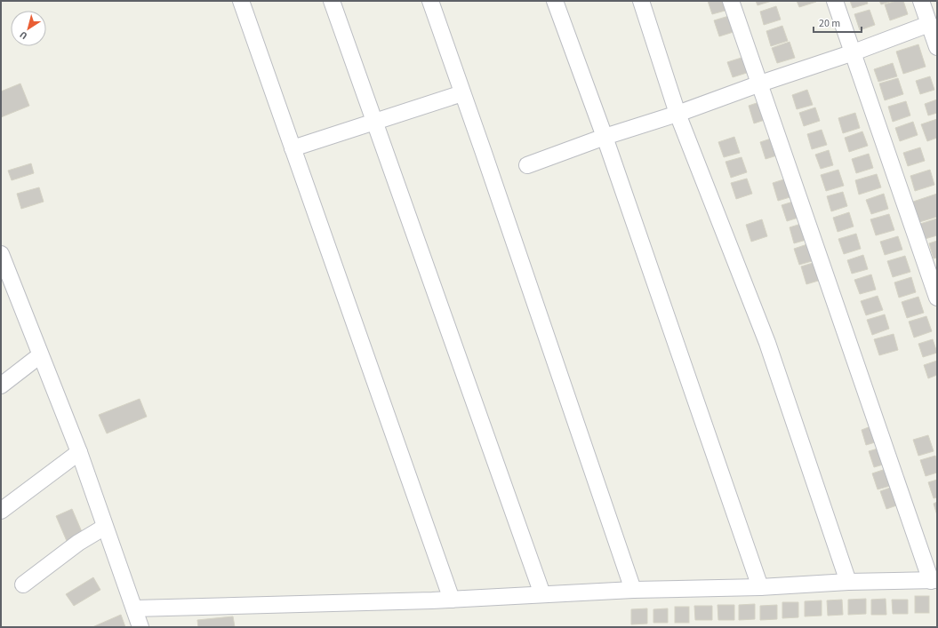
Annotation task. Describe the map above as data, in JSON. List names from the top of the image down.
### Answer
{
  "scale_bar": "20 m",
  "north": "bottom left"
}
